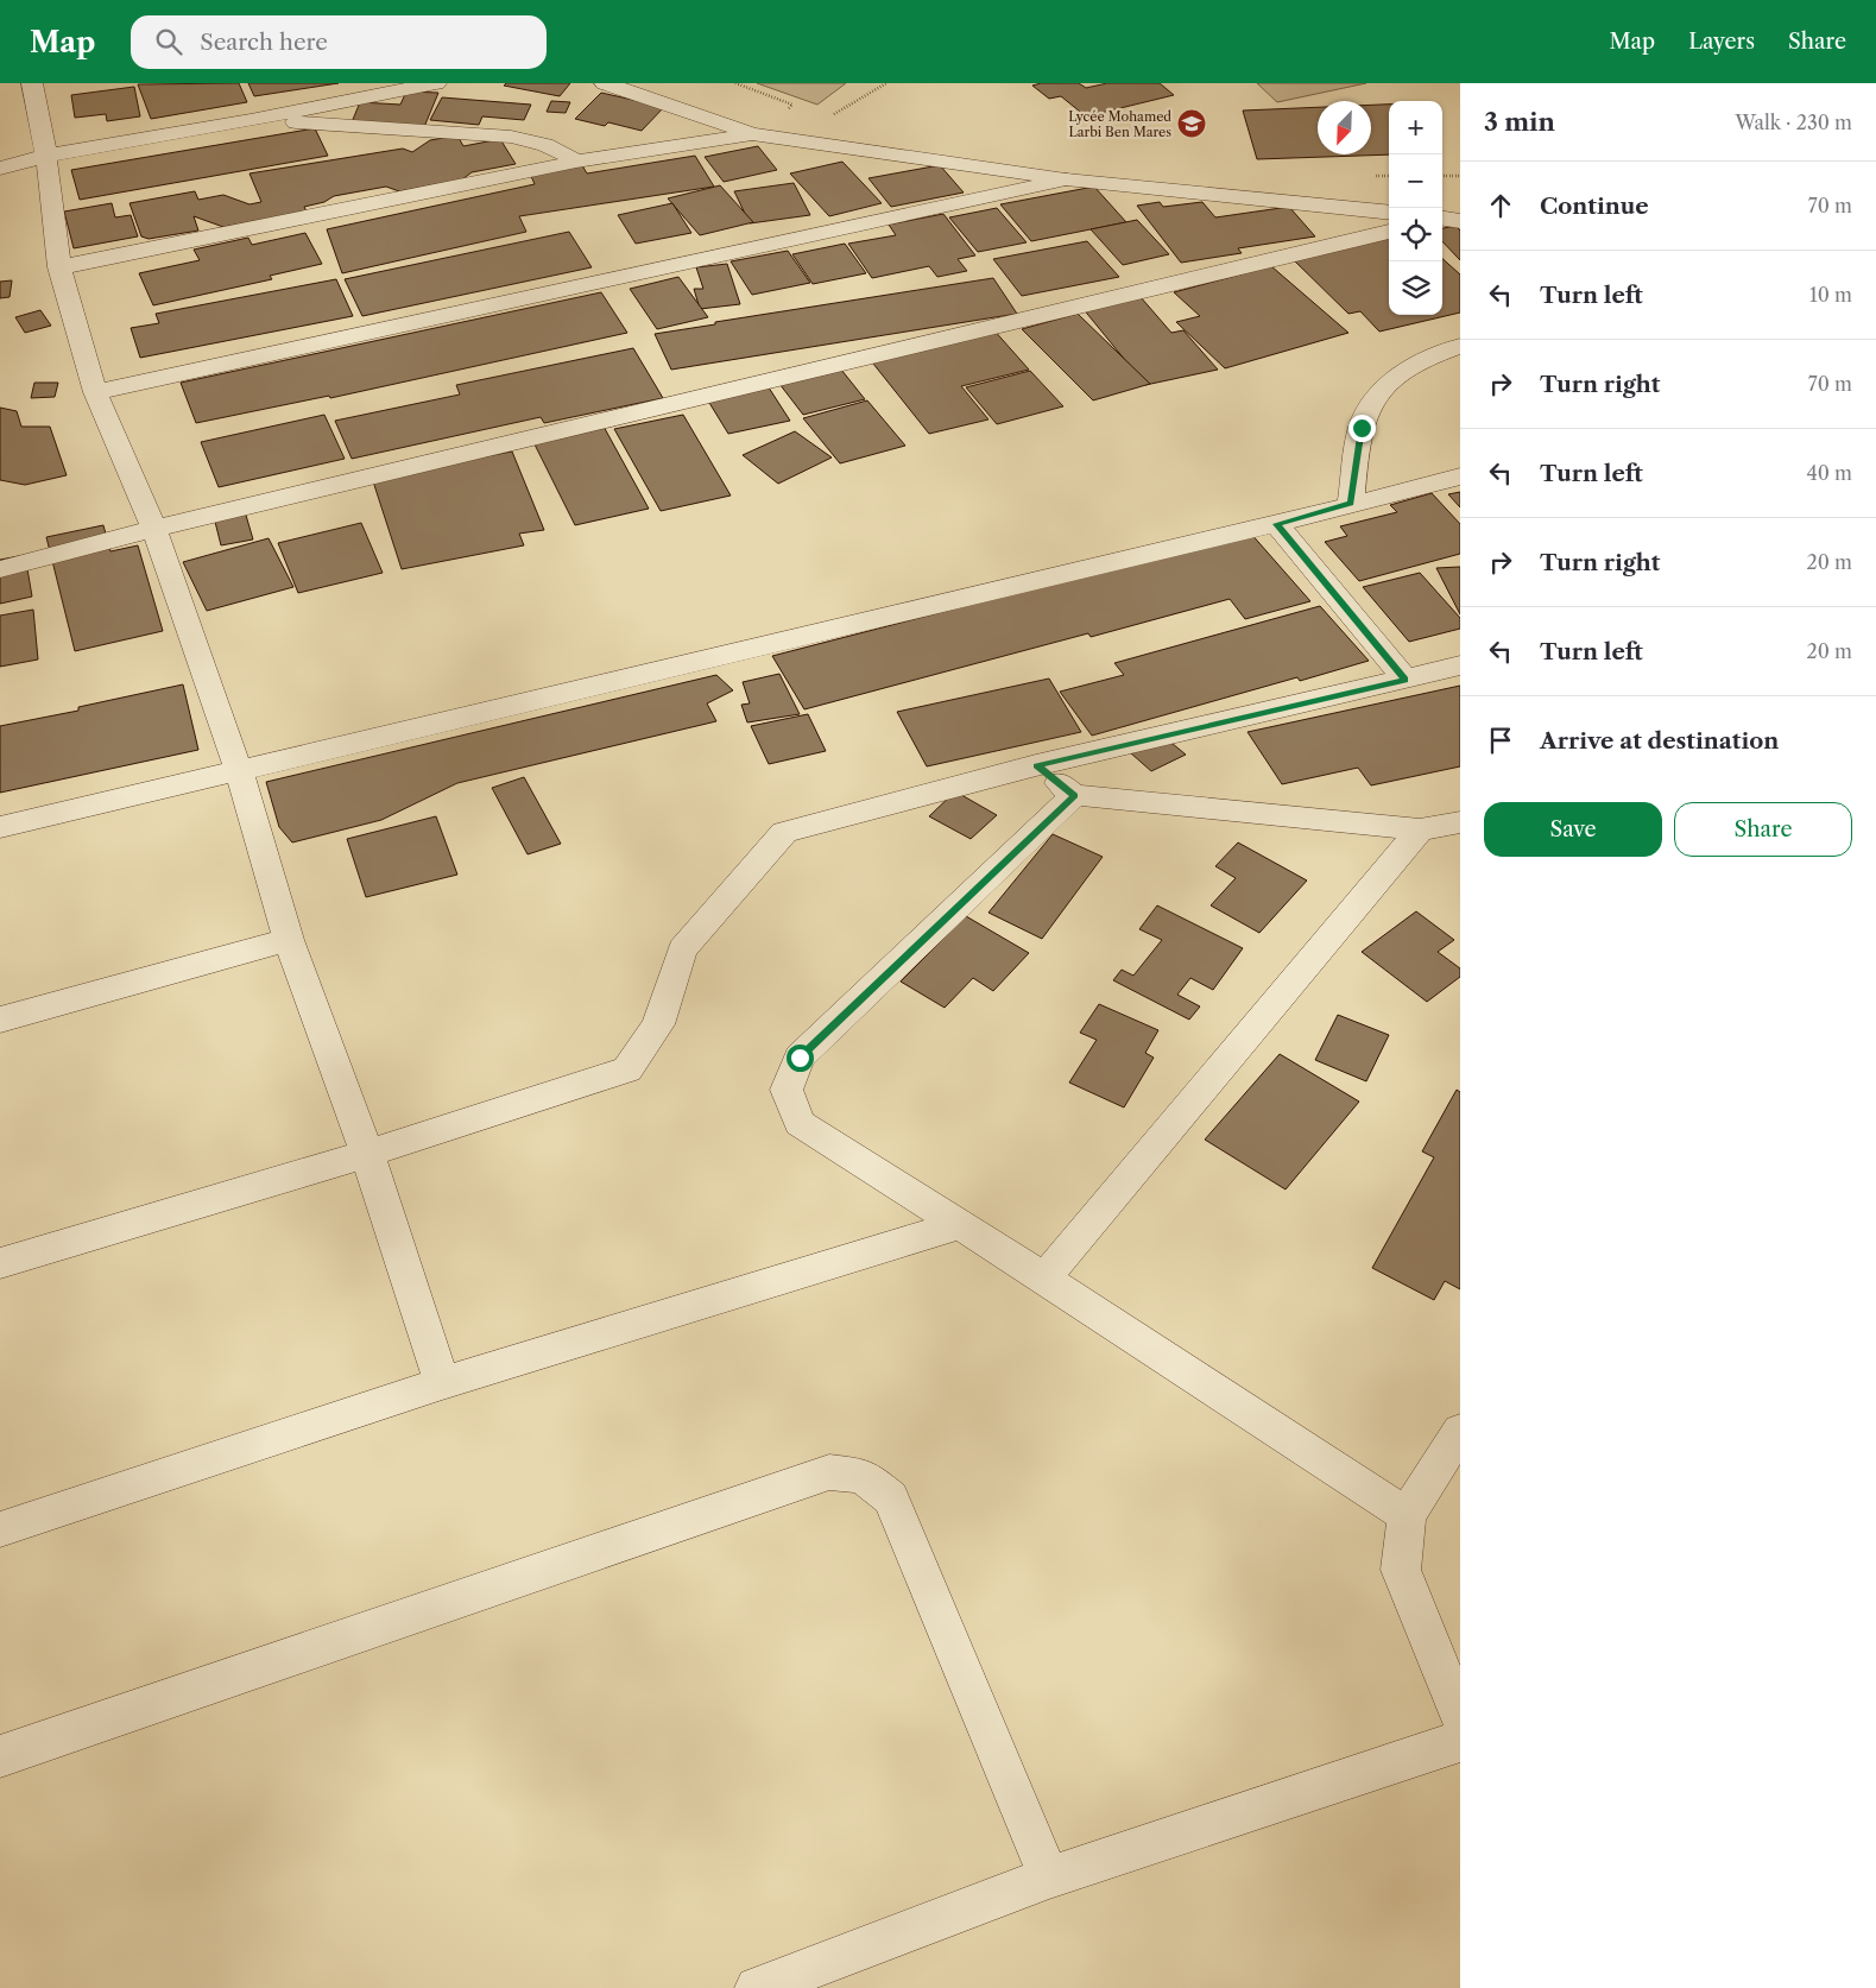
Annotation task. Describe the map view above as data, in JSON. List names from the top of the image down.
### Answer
{
  "places": {
    "school or university": ["Lycée Mohamed Larbi Ben Mares"]
  },
  "north": "bottom left",
  "page": {
    "header": "Map",
    "search": "Search here",
    "nav": ["Map", "Layers", "Share"],
    "heading": ["3 min", "Walk · 230 m"],
    "map_buttons": ["+", "−"],
    "list": [
      ["Continue", "70 m"],
      ["Turn left", "10 m"],
      ["Turn right", "70 m"],
      ["Turn left", "40 m"],
      ["Turn right", "20 m"],
      ["Turn left", "20 m"],
      "Arrive at destination"
    ],
    "buttons": ["Save", "Share"]
  }
}
